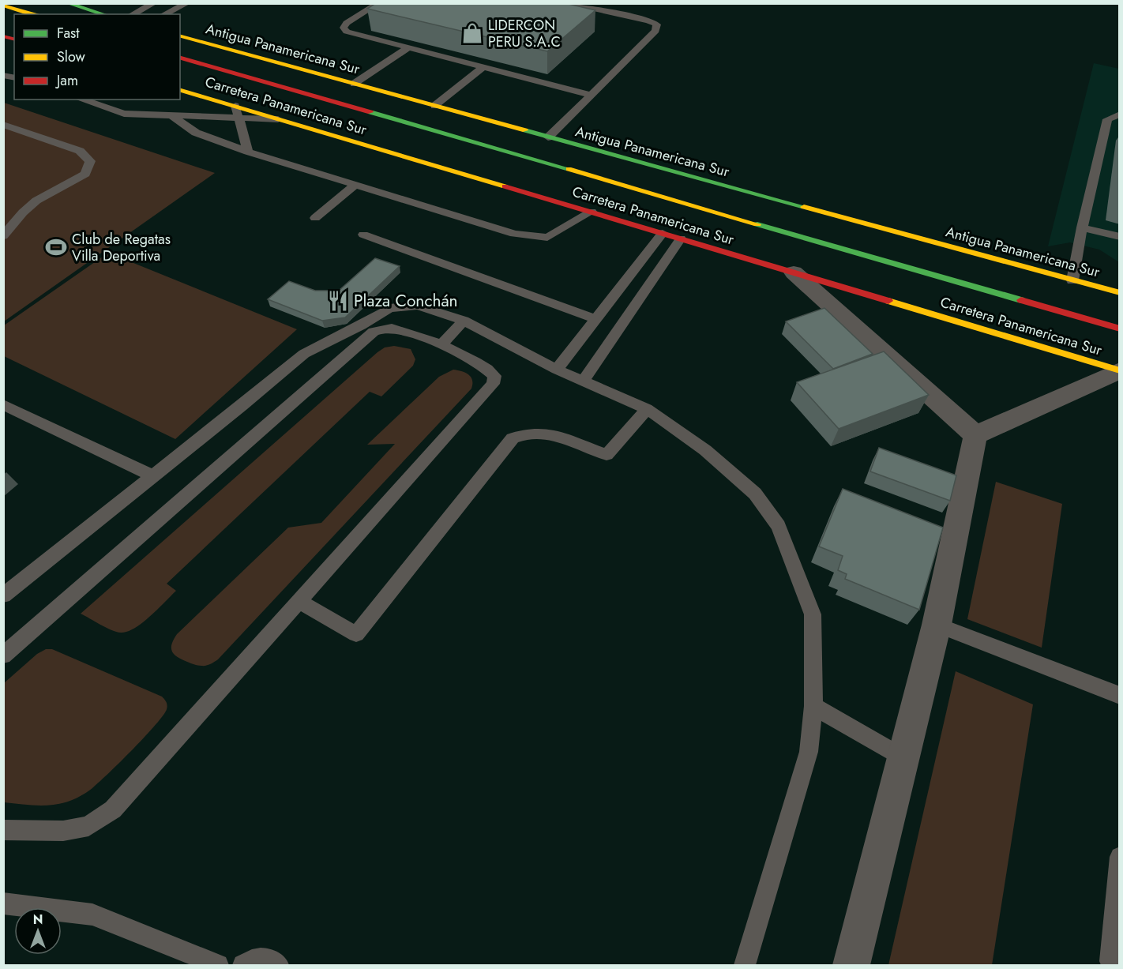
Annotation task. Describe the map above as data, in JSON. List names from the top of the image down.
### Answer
{
  "streets": {
    "main road": ["Antigua Panamericana Sur", "Carretera Panamericana Sur"]
  },
  "places": {
    "shop": ["LIDERCON PERU S.A.C"],
    "sports": ["Club de Regatas Villa Deportiva"],
    "restaurant": ["Plaza Conchán"]
  },
  "legend": ["Fast", "Slow", "Jam"],
  "north": "top"
}
